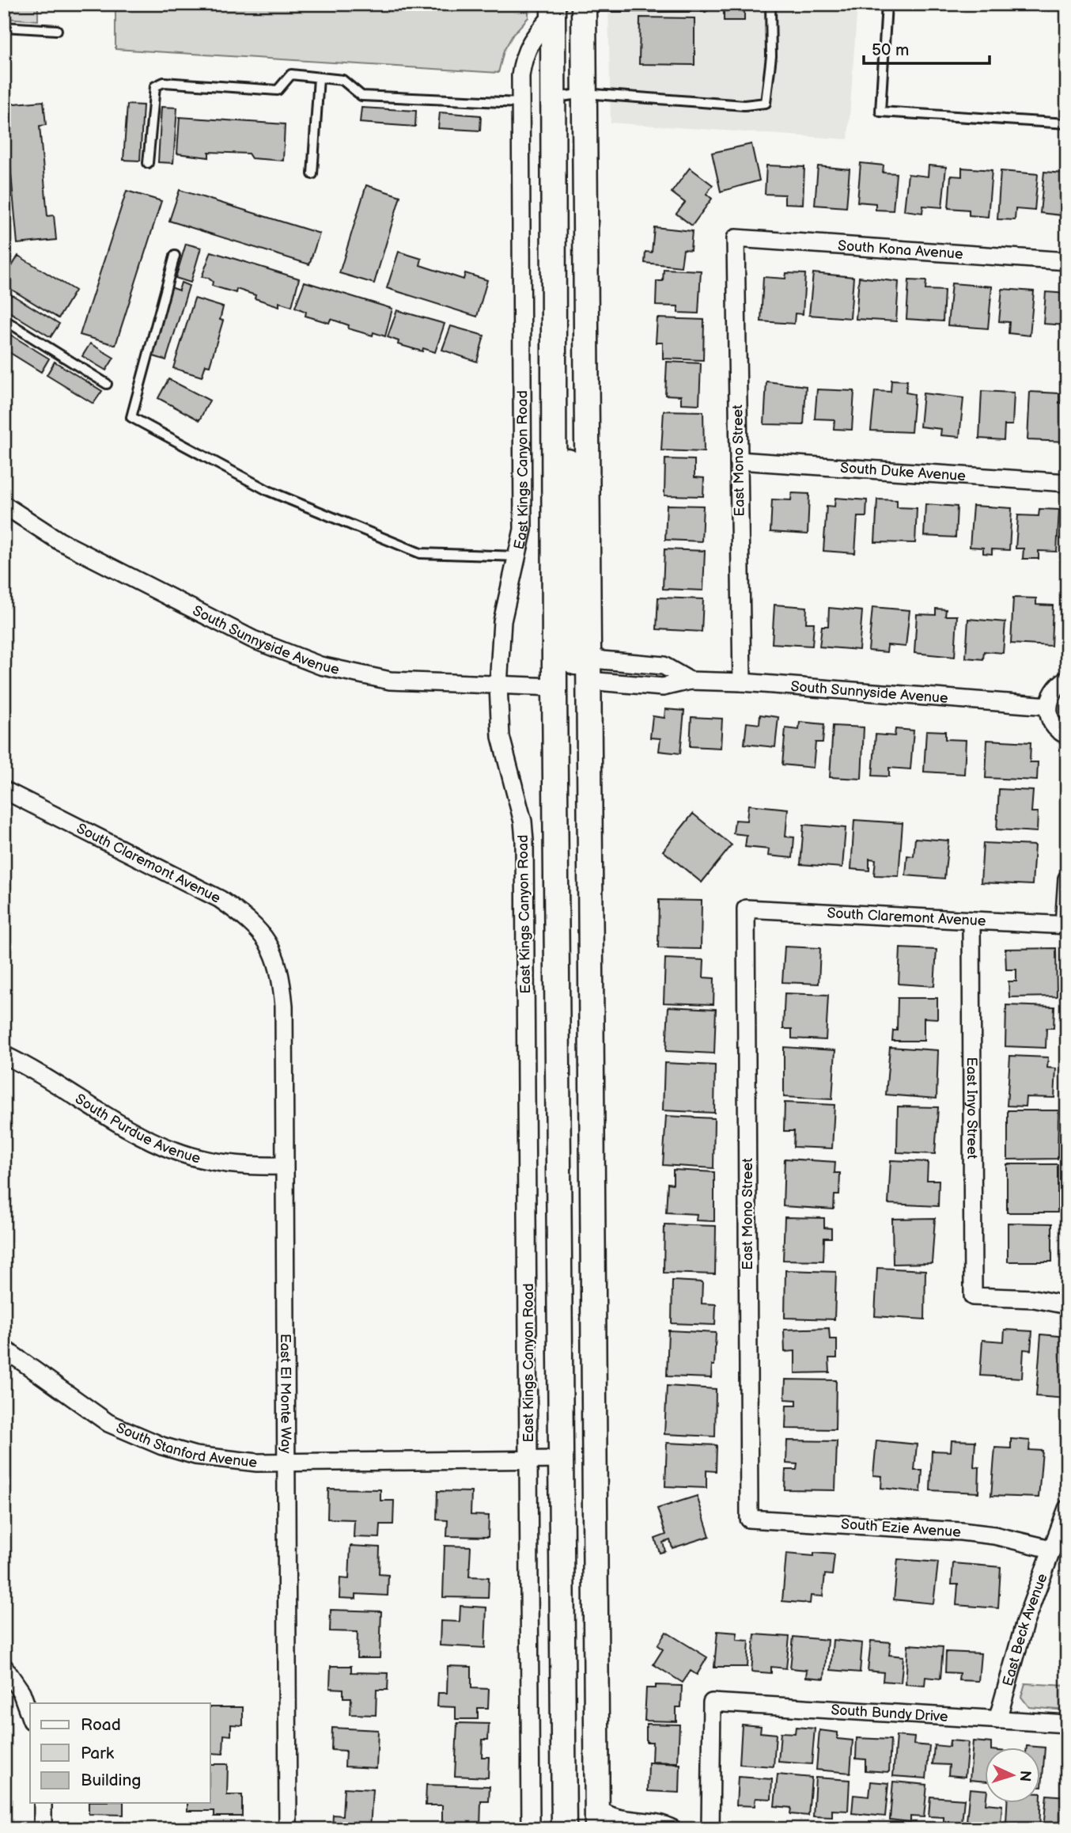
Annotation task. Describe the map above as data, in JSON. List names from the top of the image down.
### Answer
{
  "streets": {
    "main road": ["East Kings Canyon Road"],
    "street": [
      "South Kona Avenue",
      "East Mono Street",
      "South Duke Avenue",
      "South Sunnyside Avenue",
      "South Claremont Avenue",
      "East Inyo Street",
      "South Purdue Avenue",
      "East El Monte Way",
      "South Stanford Avenue",
      "South Ezie Avenue",
      "East Beck Avenue",
      "South Bundy Drive"
    ]
  },
  "crossings": [
    ["South Kona Avenue", "East Mono Street"],
    ["East Mono Street", "South Duke Avenue"],
    ["East Mono Street", "South Sunnyside Avenue"],
    ["East Mono Street", "South Claremont Avenue"],
    ["East Mono Street", "South Ezie Avenue"],
    ["East Kings Canyon Road", "South Sunnyside Avenue"],
    ["East Kings Canyon Road", "South Stanford Avenue"],
    ["South Claremont Avenue", "East Inyo Street"],
    ["South Claremont Avenue", "East El Monte Way"],
    ["South Purdue Avenue", "East El Monte Way"],
    ["East El Monte Way", "South Stanford Avenue"],
    ["South Ezie Avenue", "East Beck Avenue"],
    ["East Beck Avenue", "South Bundy Drive"]
  ],
  "legend": ["Road", "Park", "Building"],
  "scale_bar": "50 m",
  "north": "right"
}
